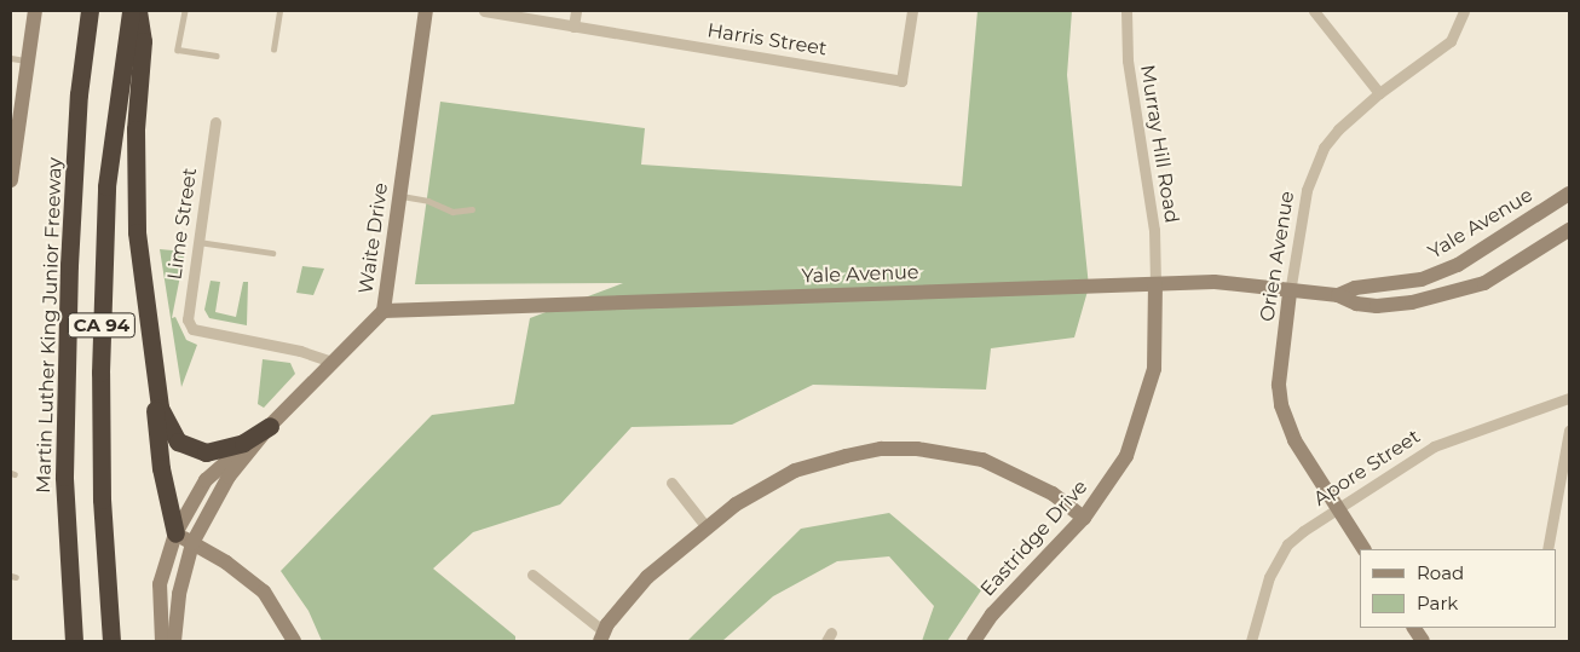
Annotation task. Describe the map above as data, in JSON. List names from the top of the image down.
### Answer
{
  "streets": {
    "highway": ["Martin Luther King Junior Freeway", "CA 94"],
    "main road": [
      "Yale Avenue",
      "Waite Drive",
      "Orien Avenue",
      "Eastridge Drive"
    ],
    "street": [
      "Harris Street",
      "Murray Hill Road",
      "Lime Street",
      "Apore Street"
    ]
  },
  "crossings": [
    ["Murray Hill Road", "Yale Avenue"],
    ["Murray Hill Road", "Eastridge Drive"],
    ["Lime Street", "Waite Drive"],
    ["Yale Avenue", "Waite Drive"],
    ["Yale Avenue", "Orien Avenue"],
    ["Yale Avenue", "Eastridge Drive"],
    ["Orien Avenue", "Apore Street"]
  ],
  "legend": ["Road", "Park"]
}
